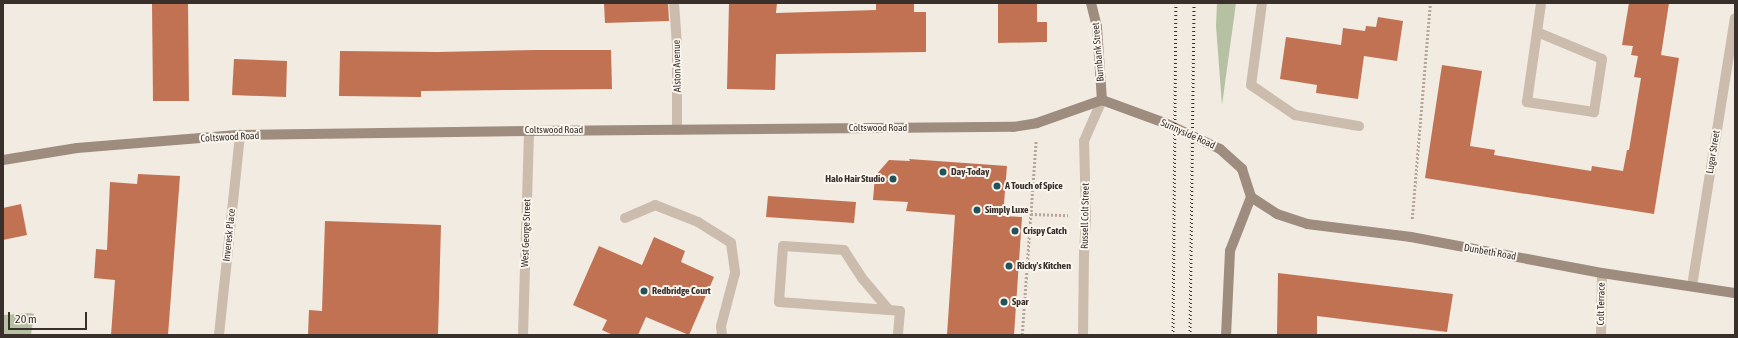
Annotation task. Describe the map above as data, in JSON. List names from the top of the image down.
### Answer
{
  "streets": {
    "main road": [
      "Burnbank Street",
      "Coltswood Road",
      "Sunnyside Road",
      "Dunbeth Road"
    ],
    "street": [
      "Alston Avenue",
      "Lugar Street",
      "Russell Colt Street",
      "West George Street",
      "Inveresk Place",
      "Colt Terrace"
    ]
  },
  "crossings": [
    ["Burnbank Street", "Coltswood Road"],
    ["Burnbank Street", "Sunnyside Road"],
    ["Burnbank Street", "Russell Colt Street"],
    ["Alston Avenue", "Coltswood Road"],
    ["Coltswood Road", "Sunnyside Road"],
    ["Coltswood Road", "Russell Colt Street"],
    ["Coltswood Road", "West George Street"],
    ["Coltswood Road", "Inveresk Place"],
    ["Sunnyside Road", "Russell Colt Street"],
    ["Sunnyside Road", "Dunbeth Road"],
    ["Lugar Street", "Dunbeth Road"],
    ["Dunbeth Road", "Colt Terrace"]
  ],
  "places": [
    "Day-Today",
    "Halo Hair Studio",
    "A Touch of Spice",
    "Simply Luxe",
    "Crispy Catch",
    "Ricky's Kitchen",
    "Redbridge Court",
    "Spar"
  ],
  "scale_bar": "20 m"
}
